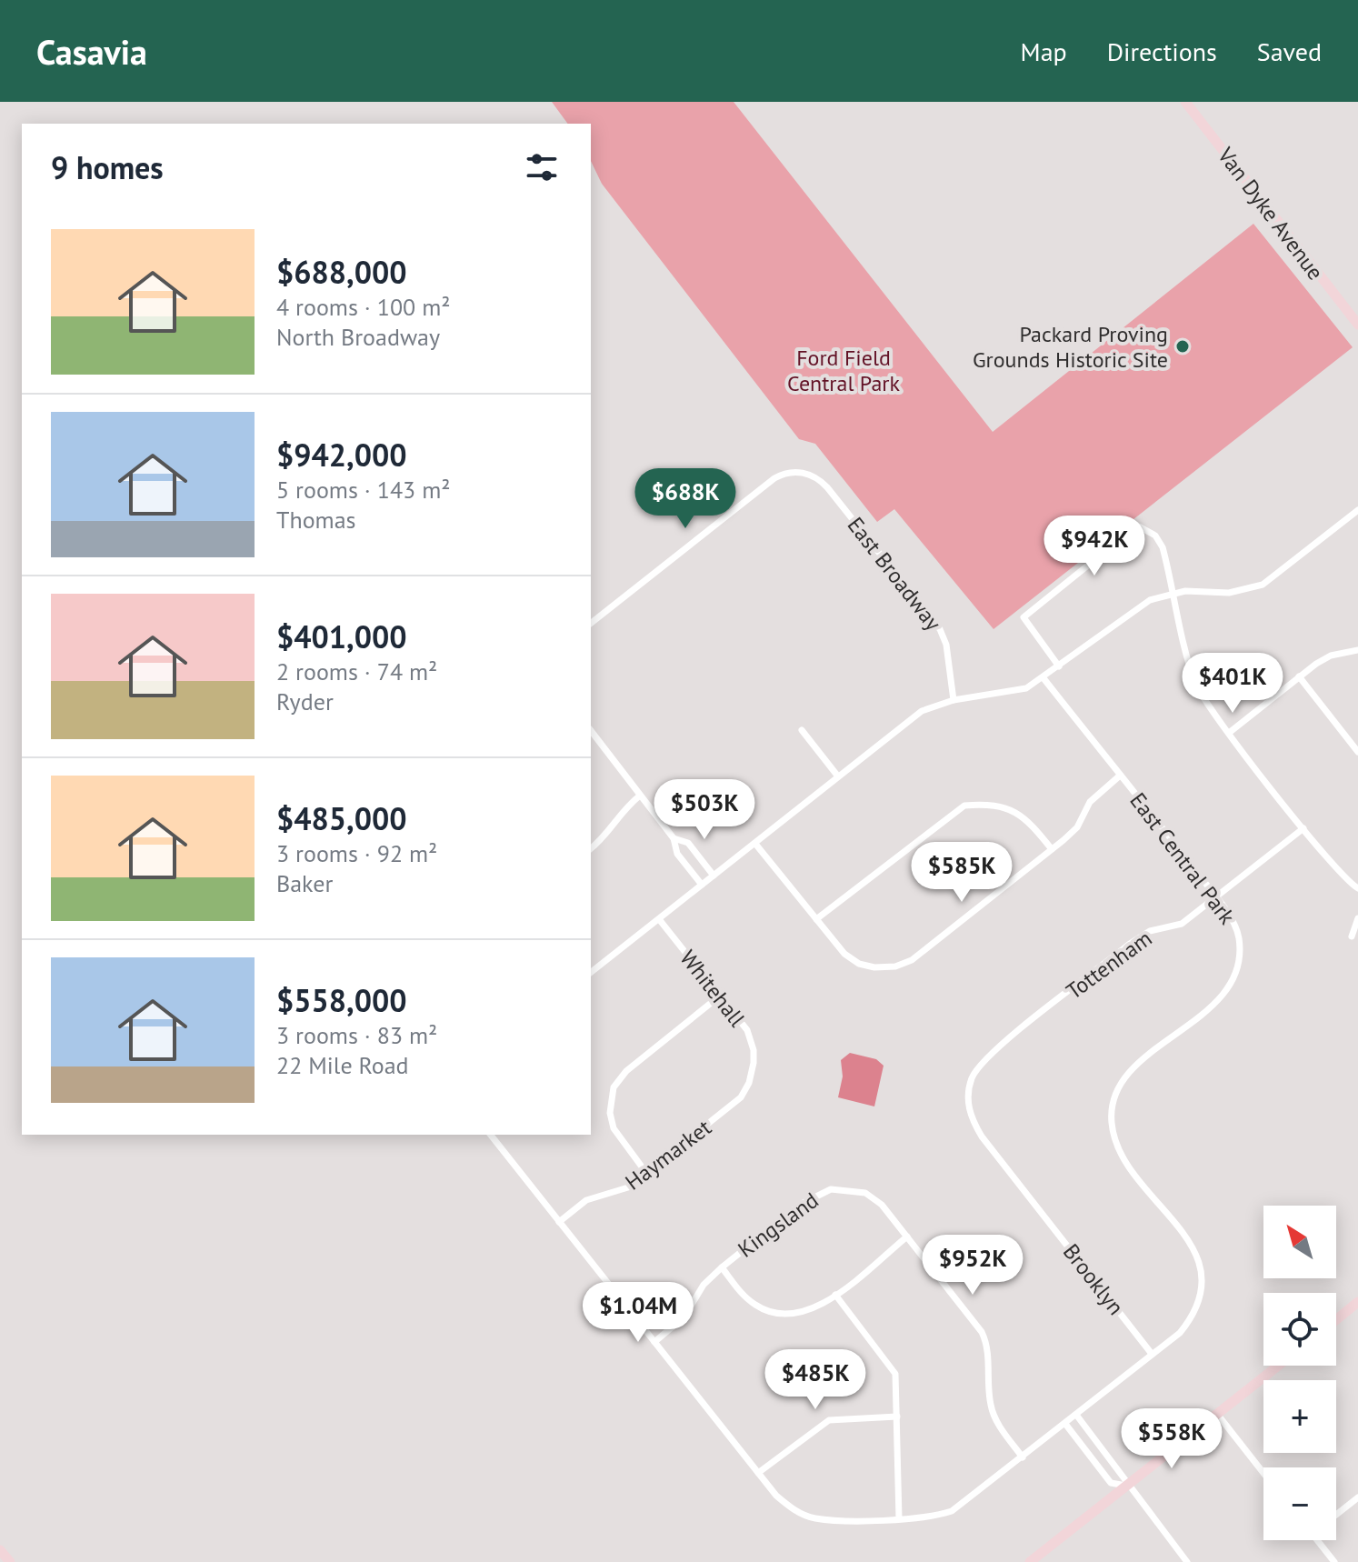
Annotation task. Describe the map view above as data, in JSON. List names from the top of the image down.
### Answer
{
  "streets": {
    "street": [
      "Van Dyke Avenue",
      "East Broadway",
      "East Central Park",
      "Tottenham",
      "Whitehall",
      "Haymarket",
      "Kingsland",
      "Brooklyn"
    ]
  },
  "crossings": [
    ["East Central Park", "Tottenham"],
    ["East Central Park", "Brooklyn"],
    ["Tottenham", "Brooklyn"],
    ["Whitehall", "Haymarket"]
  ],
  "parks": ["Ford Field Central Park"],
  "places": ["Packard Proving Grounds Historic Site"],
  "north": "top left",
  "page": {
    "header": "Casavia",
    "nav": ["Map", "Directions", "Saved"],
    "heading": "9 homes",
    "list": [
      {
        "name": "$688,000",
        "note": "4 rooms · 100 m² · North Broadway"
      },
      {
        "name": "$942,000",
        "note": "5 rooms · 143 m² · Thomas"
      },
      {
        "name": "$401,000",
        "note": "2 rooms · 74 m² · Ryder"
      },
      {
        "name": "$485,000",
        "note": "3 rooms · 92 m² · Baker"
      },
      {
        "name": "$558,000",
        "note": "3 rooms · 83 m² · 22 Mile Road"
      }
    ],
    "price": [
      "$688K",
      "$942K",
      "$401K",
      "$503K",
      "$585K",
      "$952K",
      "$1.04M",
      "$485K",
      "$558K"
    ],
    "map_buttons": ["+", "−"]
  }
}
